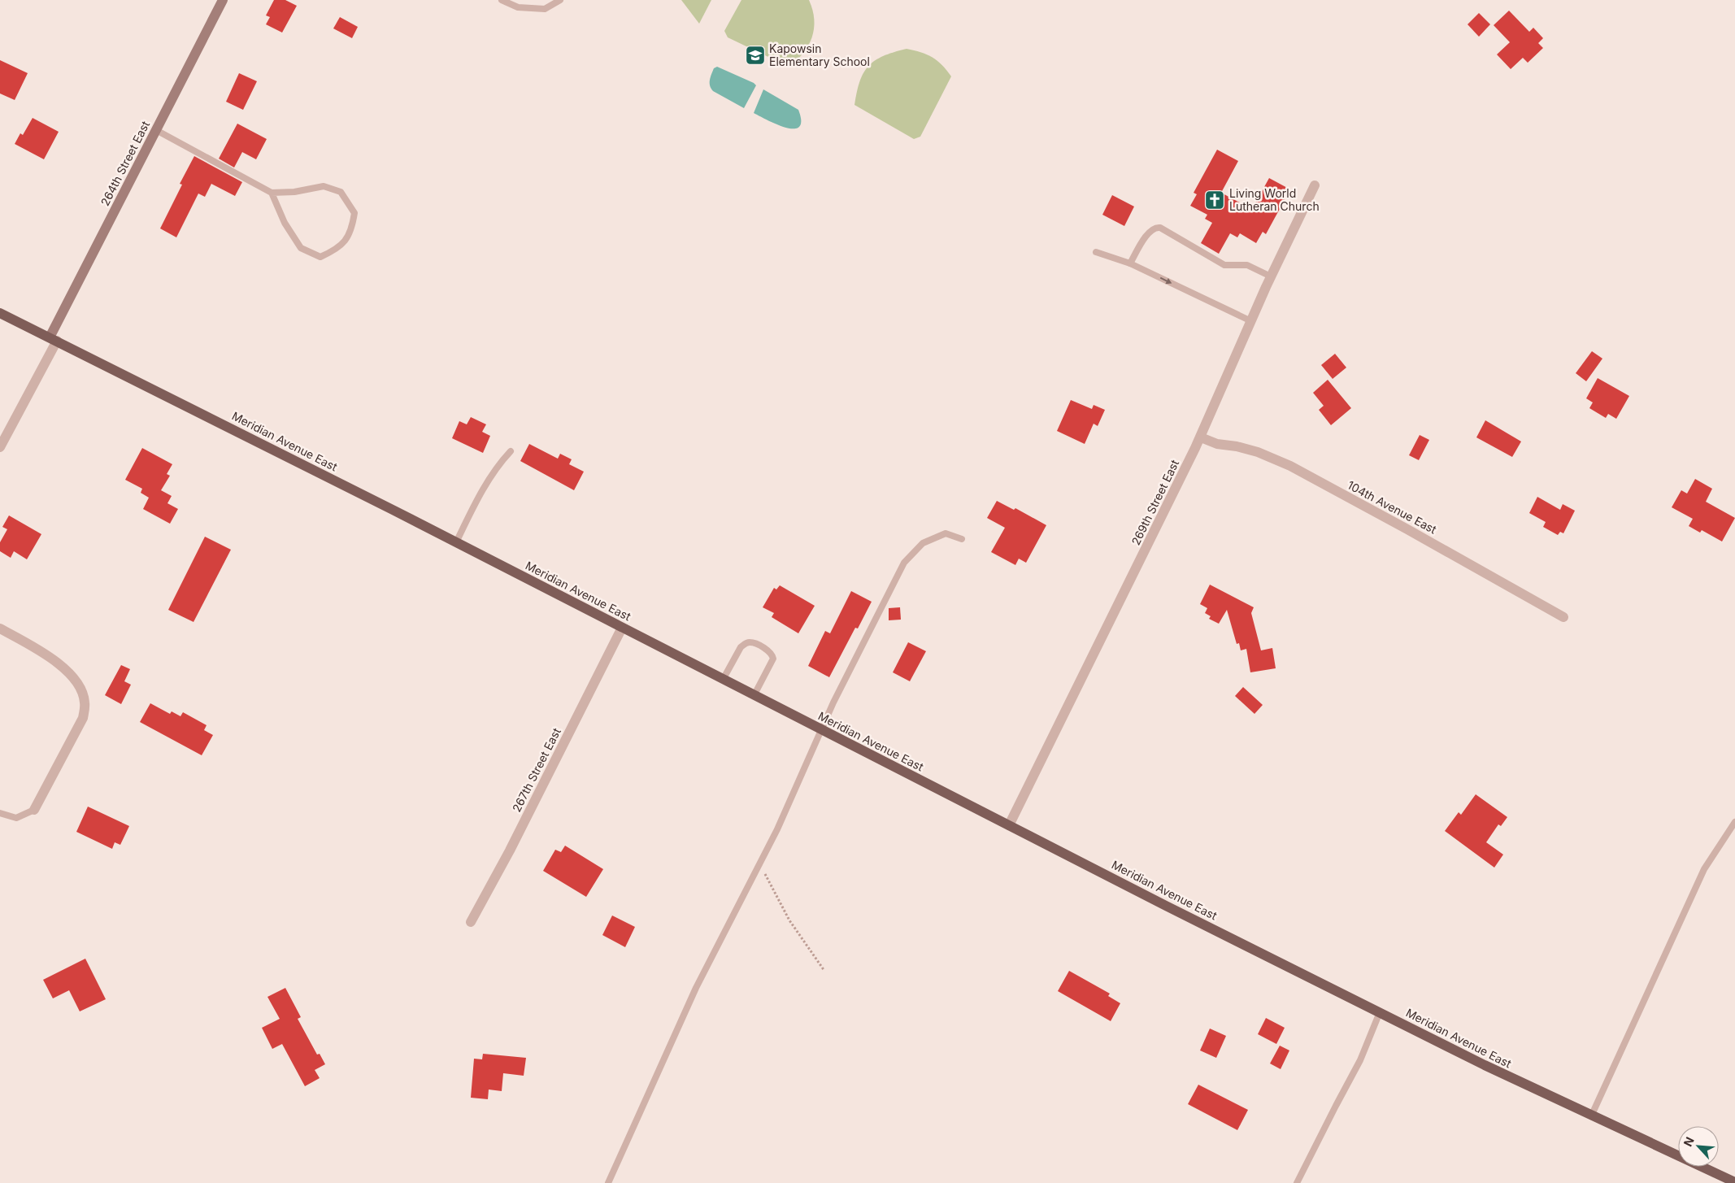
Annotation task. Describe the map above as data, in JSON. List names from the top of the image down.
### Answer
{
  "streets": {
    "main road": ["Meridian Avenue East"],
    "street": [
      "264th Street East",
      "269th Street East",
      "104th Avenue East",
      "267th Street East"
    ]
  },
  "crossings": [
    ["264th Street East", "Meridian Avenue East"],
    ["Meridian Avenue East", "269th Street East"],
    ["Meridian Avenue East", "267th Street East"],
    ["269th Street East", "104th Avenue East"]
  ],
  "places": {
    "school or university": ["Kapowsin Elementary School"],
    "church": ["Living World Lutheran Church"]
  },
  "north": "top left"
}
